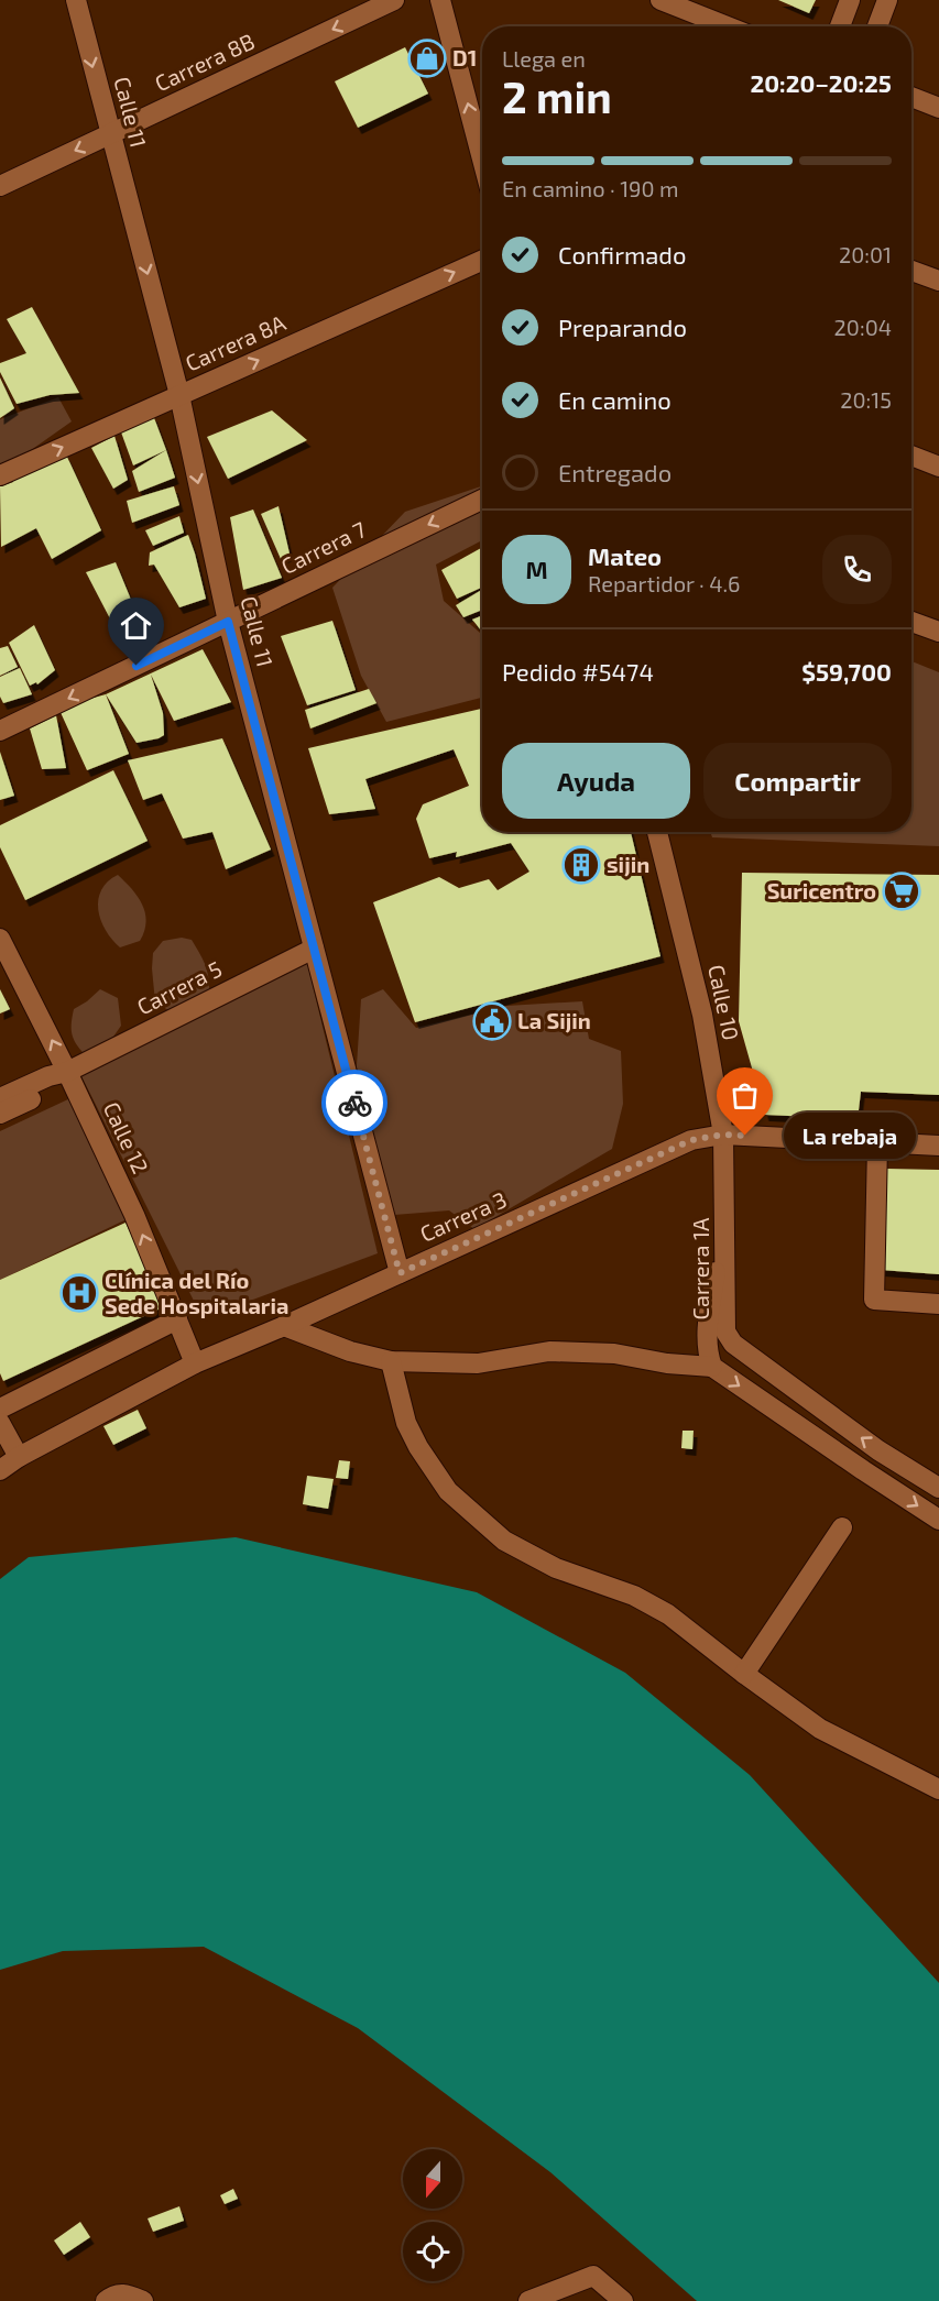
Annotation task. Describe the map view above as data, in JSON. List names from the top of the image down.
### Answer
{
  "streets": {
    "street": [
      "Carrera 8B",
      "Calle 11",
      "Carrera 8A",
      "Carrera 7",
      "Carrera 5",
      "Calle 10",
      "Calle 12",
      "Carrera 3",
      "Carrera 1A"
    ]
  },
  "crossings": [
    ["Carrera 8B", "Calle 11"],
    ["Calle 11", "Carrera 8A"],
    ["Calle 11", "Carrera 7"],
    ["Calle 11", "Carrera 5"],
    ["Calle 11", "Carrera 3"],
    ["Carrera 5", "Calle 12"],
    ["Calle 10", "Carrera 3"],
    ["Calle 10", "Carrera 1A"],
    ["Calle 12", "Carrera 3"]
  ],
  "one_way": [
    "Carrera 8B",
    "Calle 11",
    "Carrera 8A",
    "Carrera 7",
    "Calle 12"
  ],
  "places": {
    "shop": ["D1"],
    "building": ["sijin"],
    "supermarket": ["Suricentro"],
    "public building": ["La Sijin"],
    "other": ["La rebaja"],
    "hospital": ["Clínica del Río Sede Hospitalaria"]
  },
  "north": "bottom",
  "page": {
    "heading": ["2 min", "Llega en", "20:20–20:25"],
    "panel": [
      "Mateo",
      "Repartidor · 4.6",
      "Pedido #5474",
      "$59,700"
    ],
    "bar": "En camino · 190 m",
    "list": [
      ["Confirmado", "20:01"],
      ["Preparando", "20:04"],
      ["En camino", "20:15"],
      "Entregado"
    ],
    "round": "M",
    "buttons": ["Ayuda", "Compartir"],
    "bubble": "La rebaja"
  }
}
